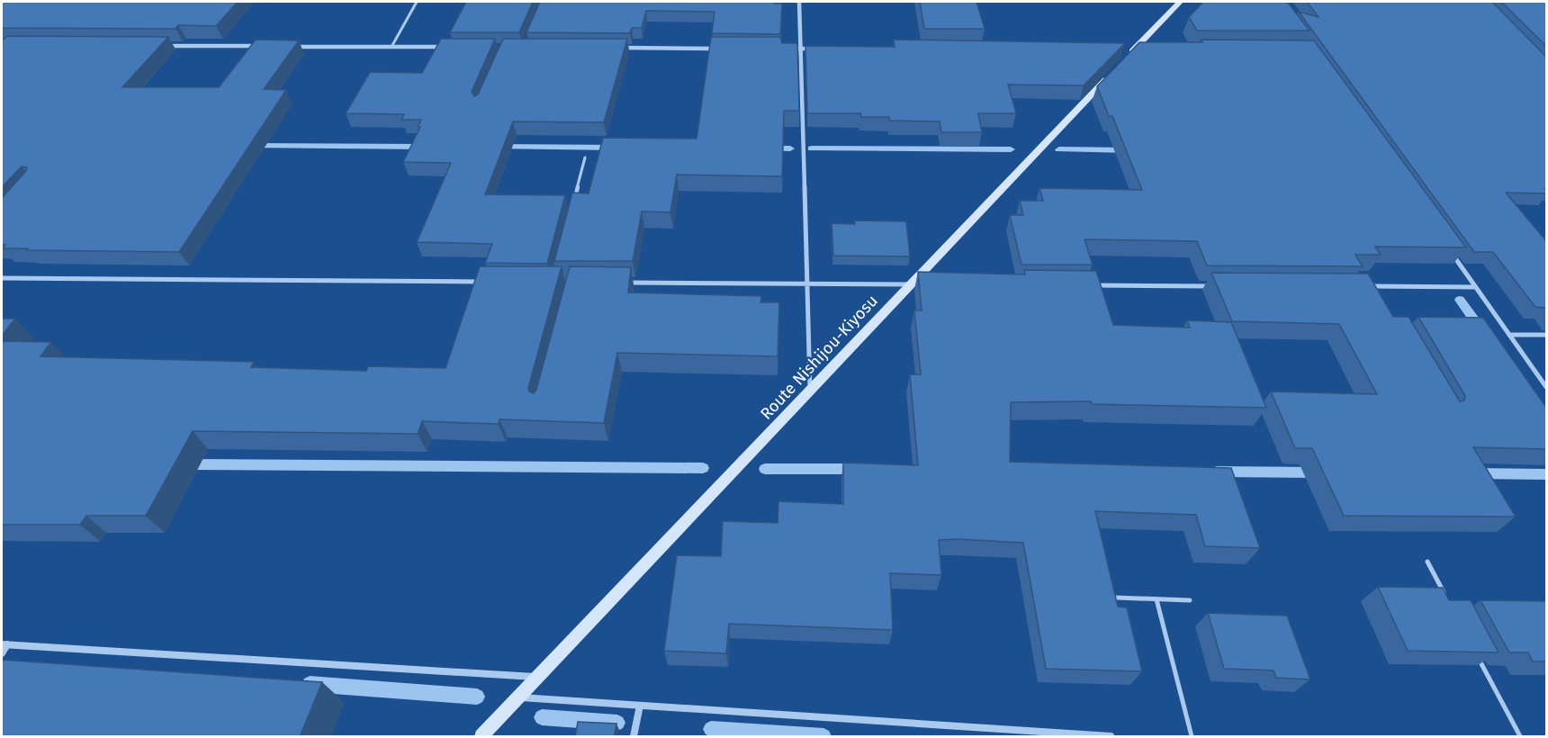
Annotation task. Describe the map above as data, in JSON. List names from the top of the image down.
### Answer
{
  "streets": {
    "main road": ["Route Nishijou-Kiyosu"]
  }
}
